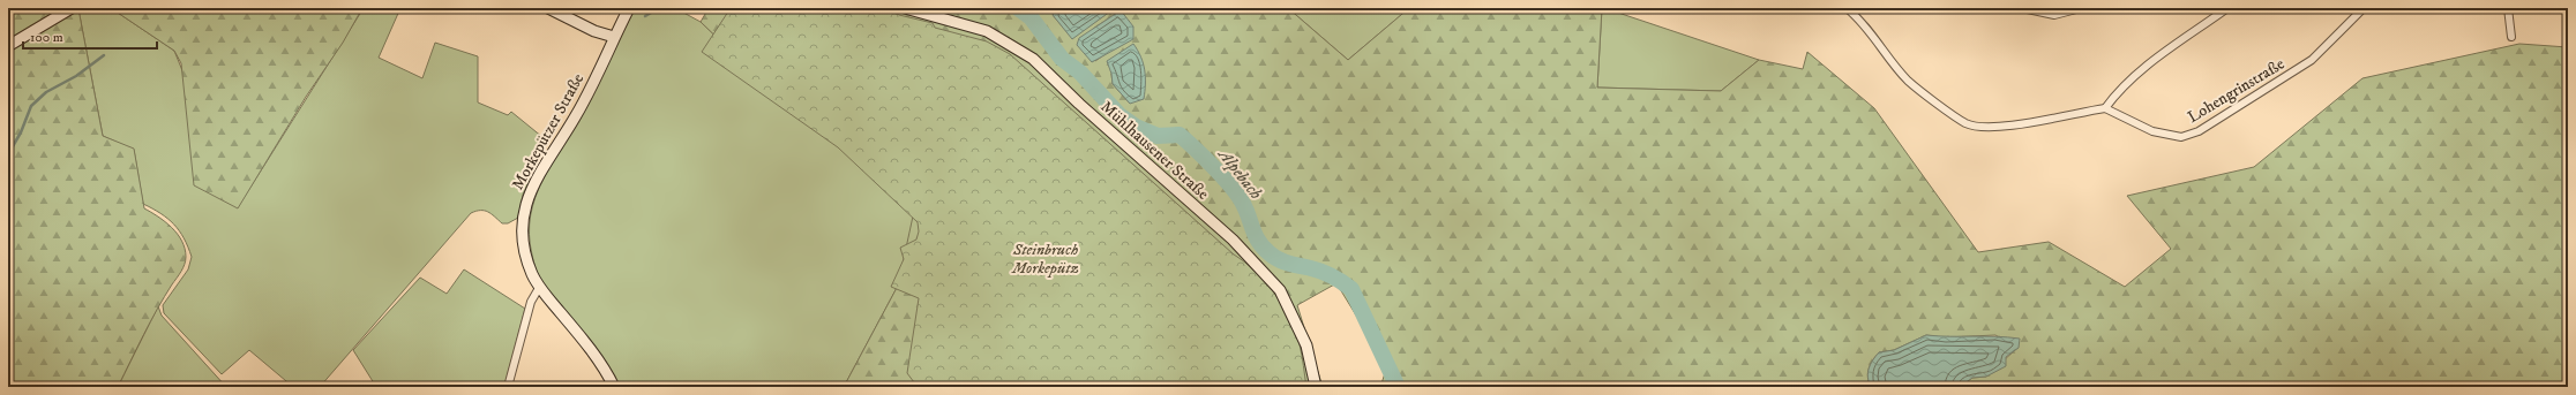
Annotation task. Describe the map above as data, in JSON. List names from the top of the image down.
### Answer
{
  "streets": {
    "street": ["Lohengrinstraße", "Morkepützer Straße", "Mühlhausener Straße"]
  },
  "water": ["Alpebach"],
  "parks": ["Steinbruch Morkepütz"],
  "scale_bar": "100 m"
}
